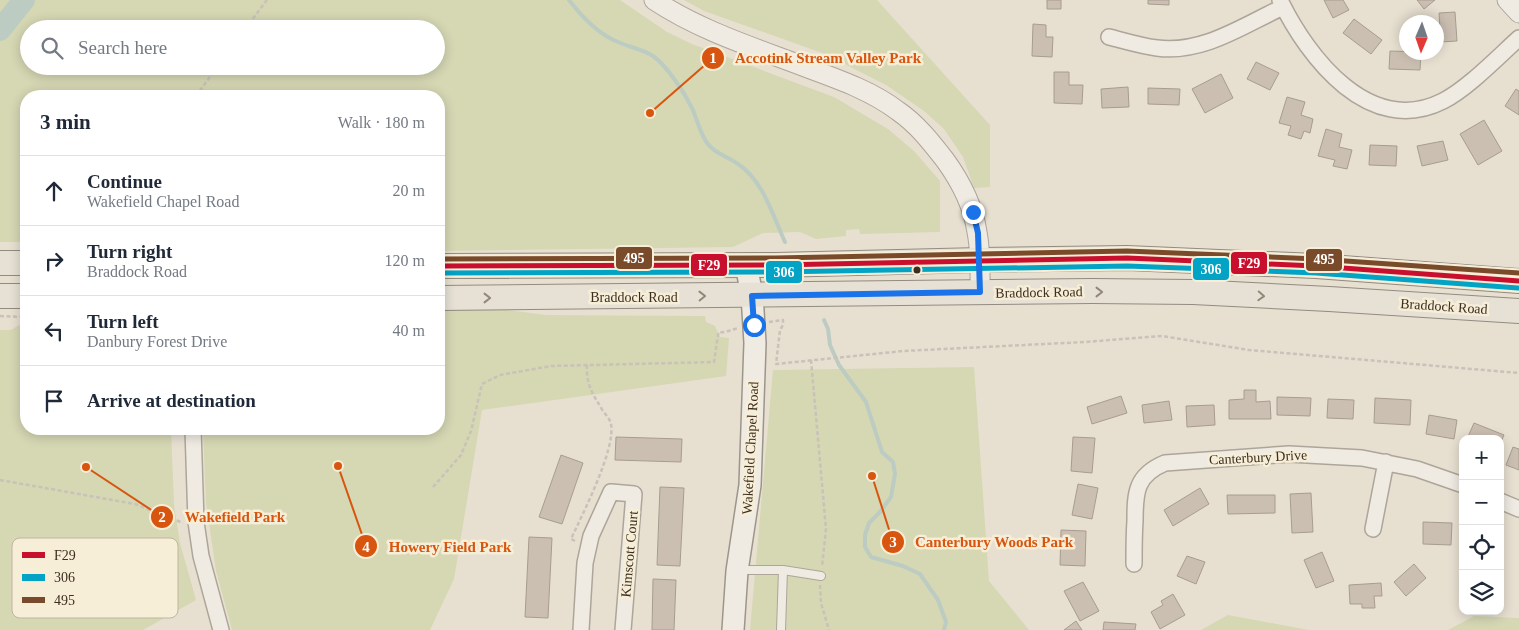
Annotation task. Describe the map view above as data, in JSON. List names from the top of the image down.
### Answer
{
  "streets": {
    "main road": ["Braddock Road", "Wakefield Chapel Road"],
    "street": ["Canterbury Drive", "Kimscott Court"]
  },
  "crossings": [
    ["Braddock Road", "Wakefield Chapel Road"]
  ],
  "places": [
    "Accotink Stream Valley Park",
    "Howery Field Park",
    "Wakefield Park",
    "Canterbury Woods Park"
  ],
  "lines": ["transit line 495", "transit line F29", "transit line 306"],
  "legend": ["F29", "306", "495"],
  "north": "bottom",
  "page": {
    "search": "Search here",
    "heading": ["3 min", "Walk · 180 m"],
    "list": [
      ["Continue", "Wakefield Chapel Road", "20 m"],
      ["Turn right", "Braddock Road", "120 m"],
      ["Turn left", "Danbury Forest Drive", "40 m"],
      "Arrive at destination"
    ],
    "map_buttons": ["+", "−"]
  }
}
